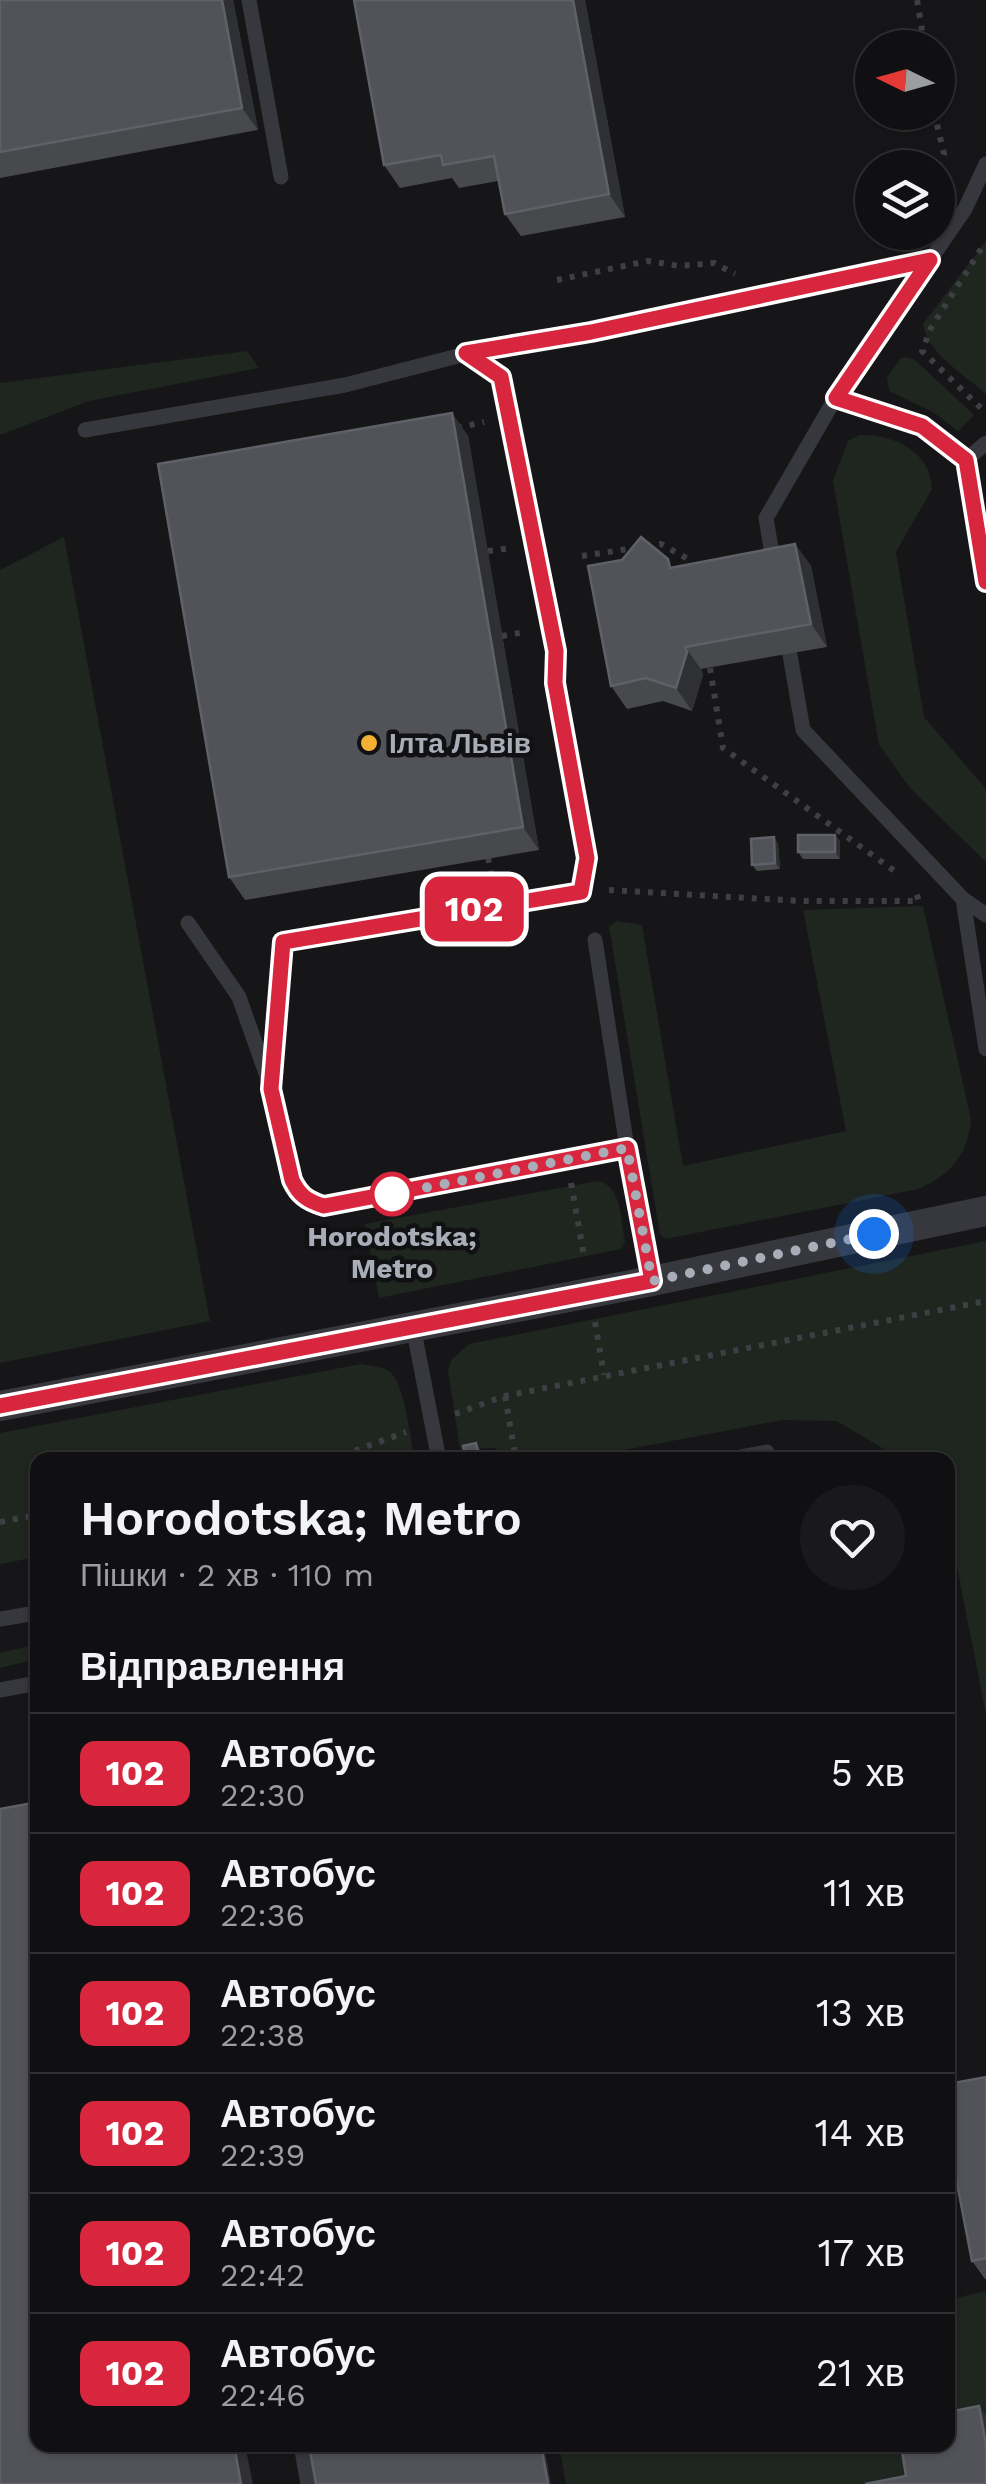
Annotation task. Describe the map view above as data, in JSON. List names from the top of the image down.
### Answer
{
  "places": ["Ілта Львів", "Horodotska; Metro"],
  "lines": ["bus line 102"],
  "north": "left",
  "page": {
    "on_map": "102",
    "heading": [
      ["Horodotska; Metro", "Пішки · 2 хв · 110 m"],
      "Відправлення"
    ],
    "list": [
      {
        "mark": "102",
        "name": "Автобус",
        "note": "22:30",
        "value": "5 хв"
      },
      {
        "mark": "102",
        "name": "Автобус",
        "note": "22:36",
        "value": "11 хв"
      },
      {
        "mark": "102",
        "name": "Автобус",
        "note": "22:38",
        "value": "13 хв"
      },
      {
        "mark": "102",
        "name": "Автобус",
        "note": "22:39",
        "value": "14 хв"
      },
      {
        "mark": "102",
        "name": "Автобус",
        "note": "22:42",
        "value": "17 хв"
      },
      {
        "mark": "102",
        "name": "Автобус",
        "note": "22:46",
        "value": "21 хв"
      }
    ]
  }
}
